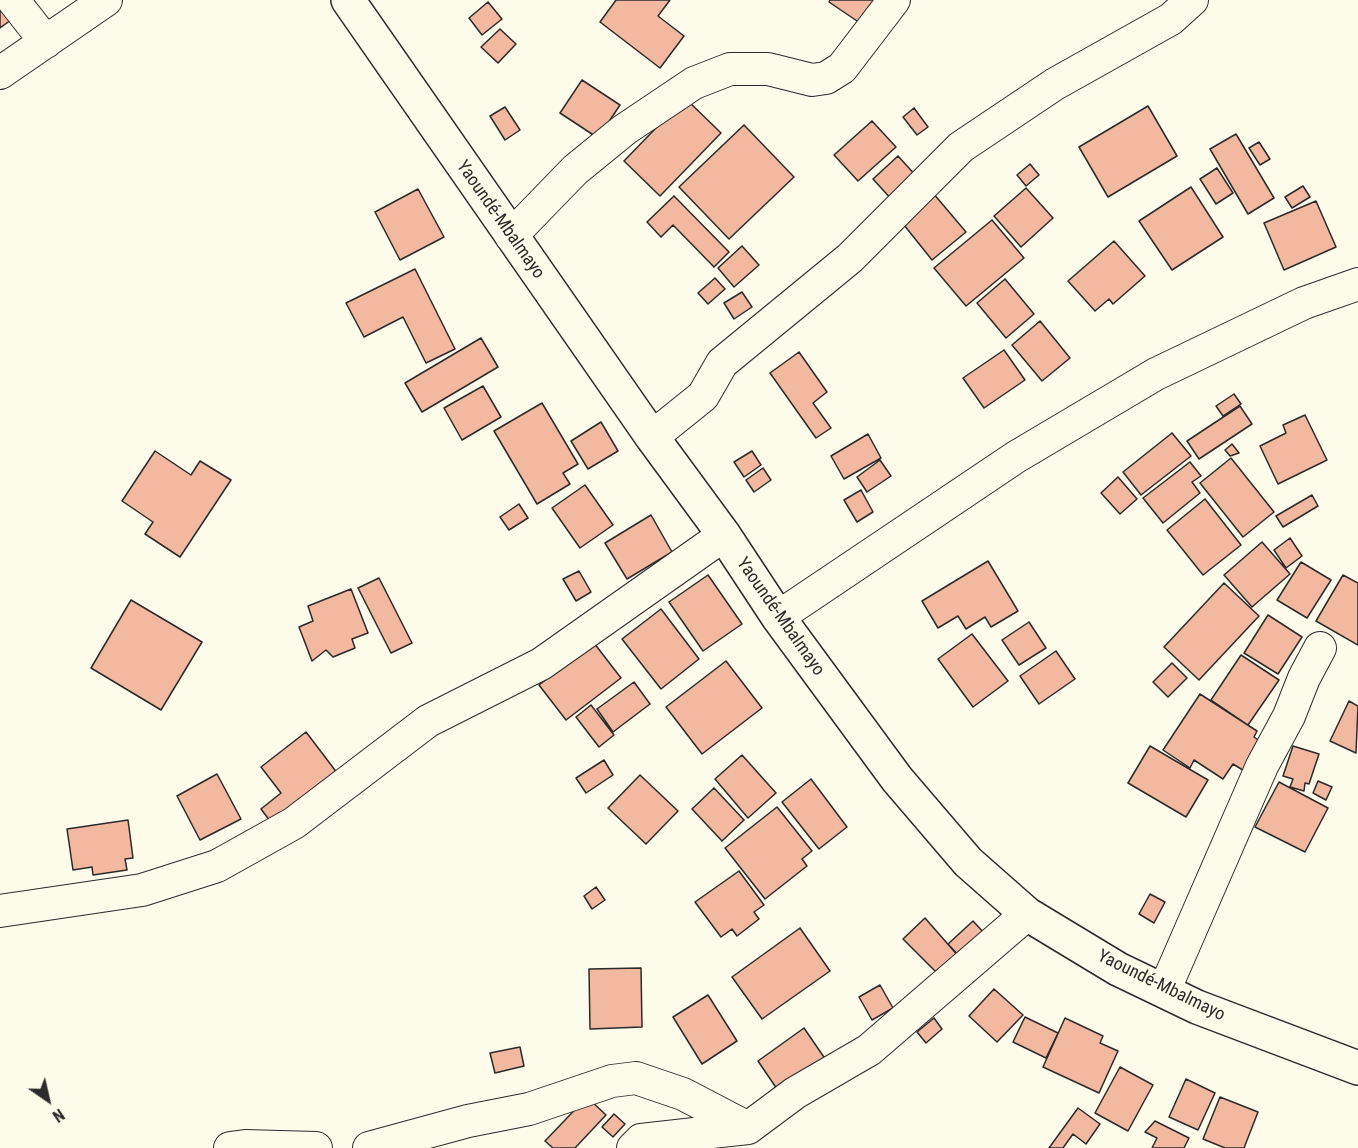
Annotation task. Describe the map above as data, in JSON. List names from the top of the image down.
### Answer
{
  "streets": {
    "highway": ["Yaoundé-Mbalmayo"]
  },
  "north": "bottom right"
}
